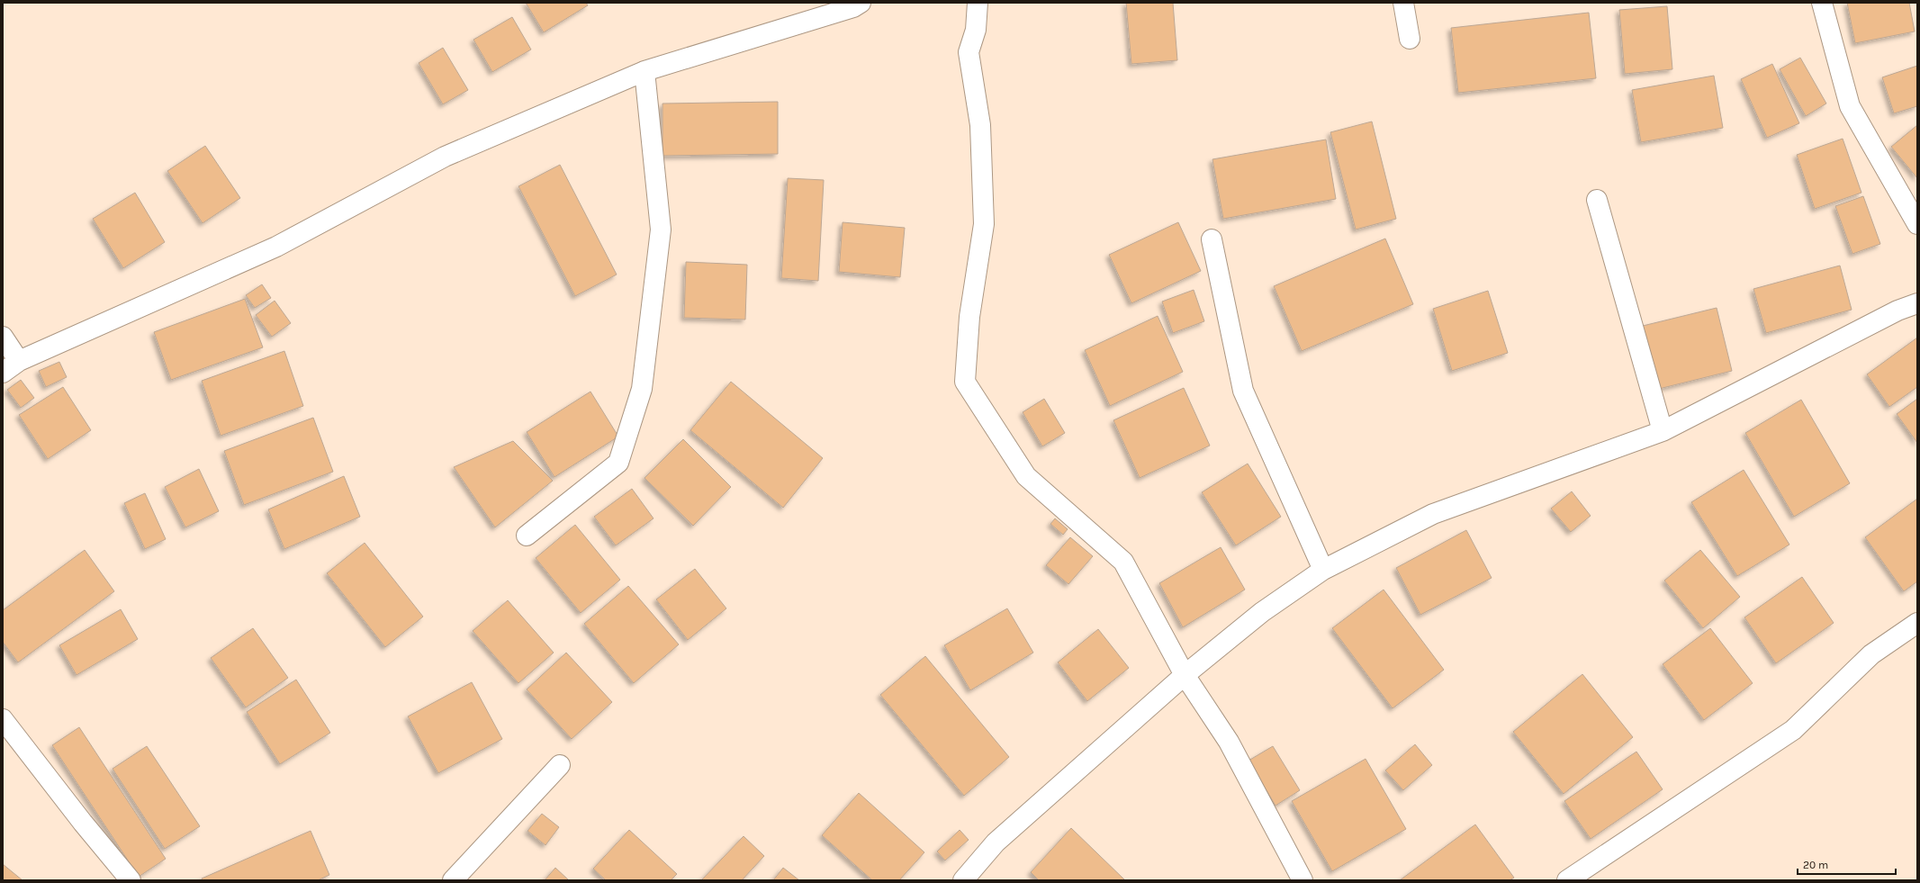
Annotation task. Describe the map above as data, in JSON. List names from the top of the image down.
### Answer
{
  "scale_bar": "20 m"
}
